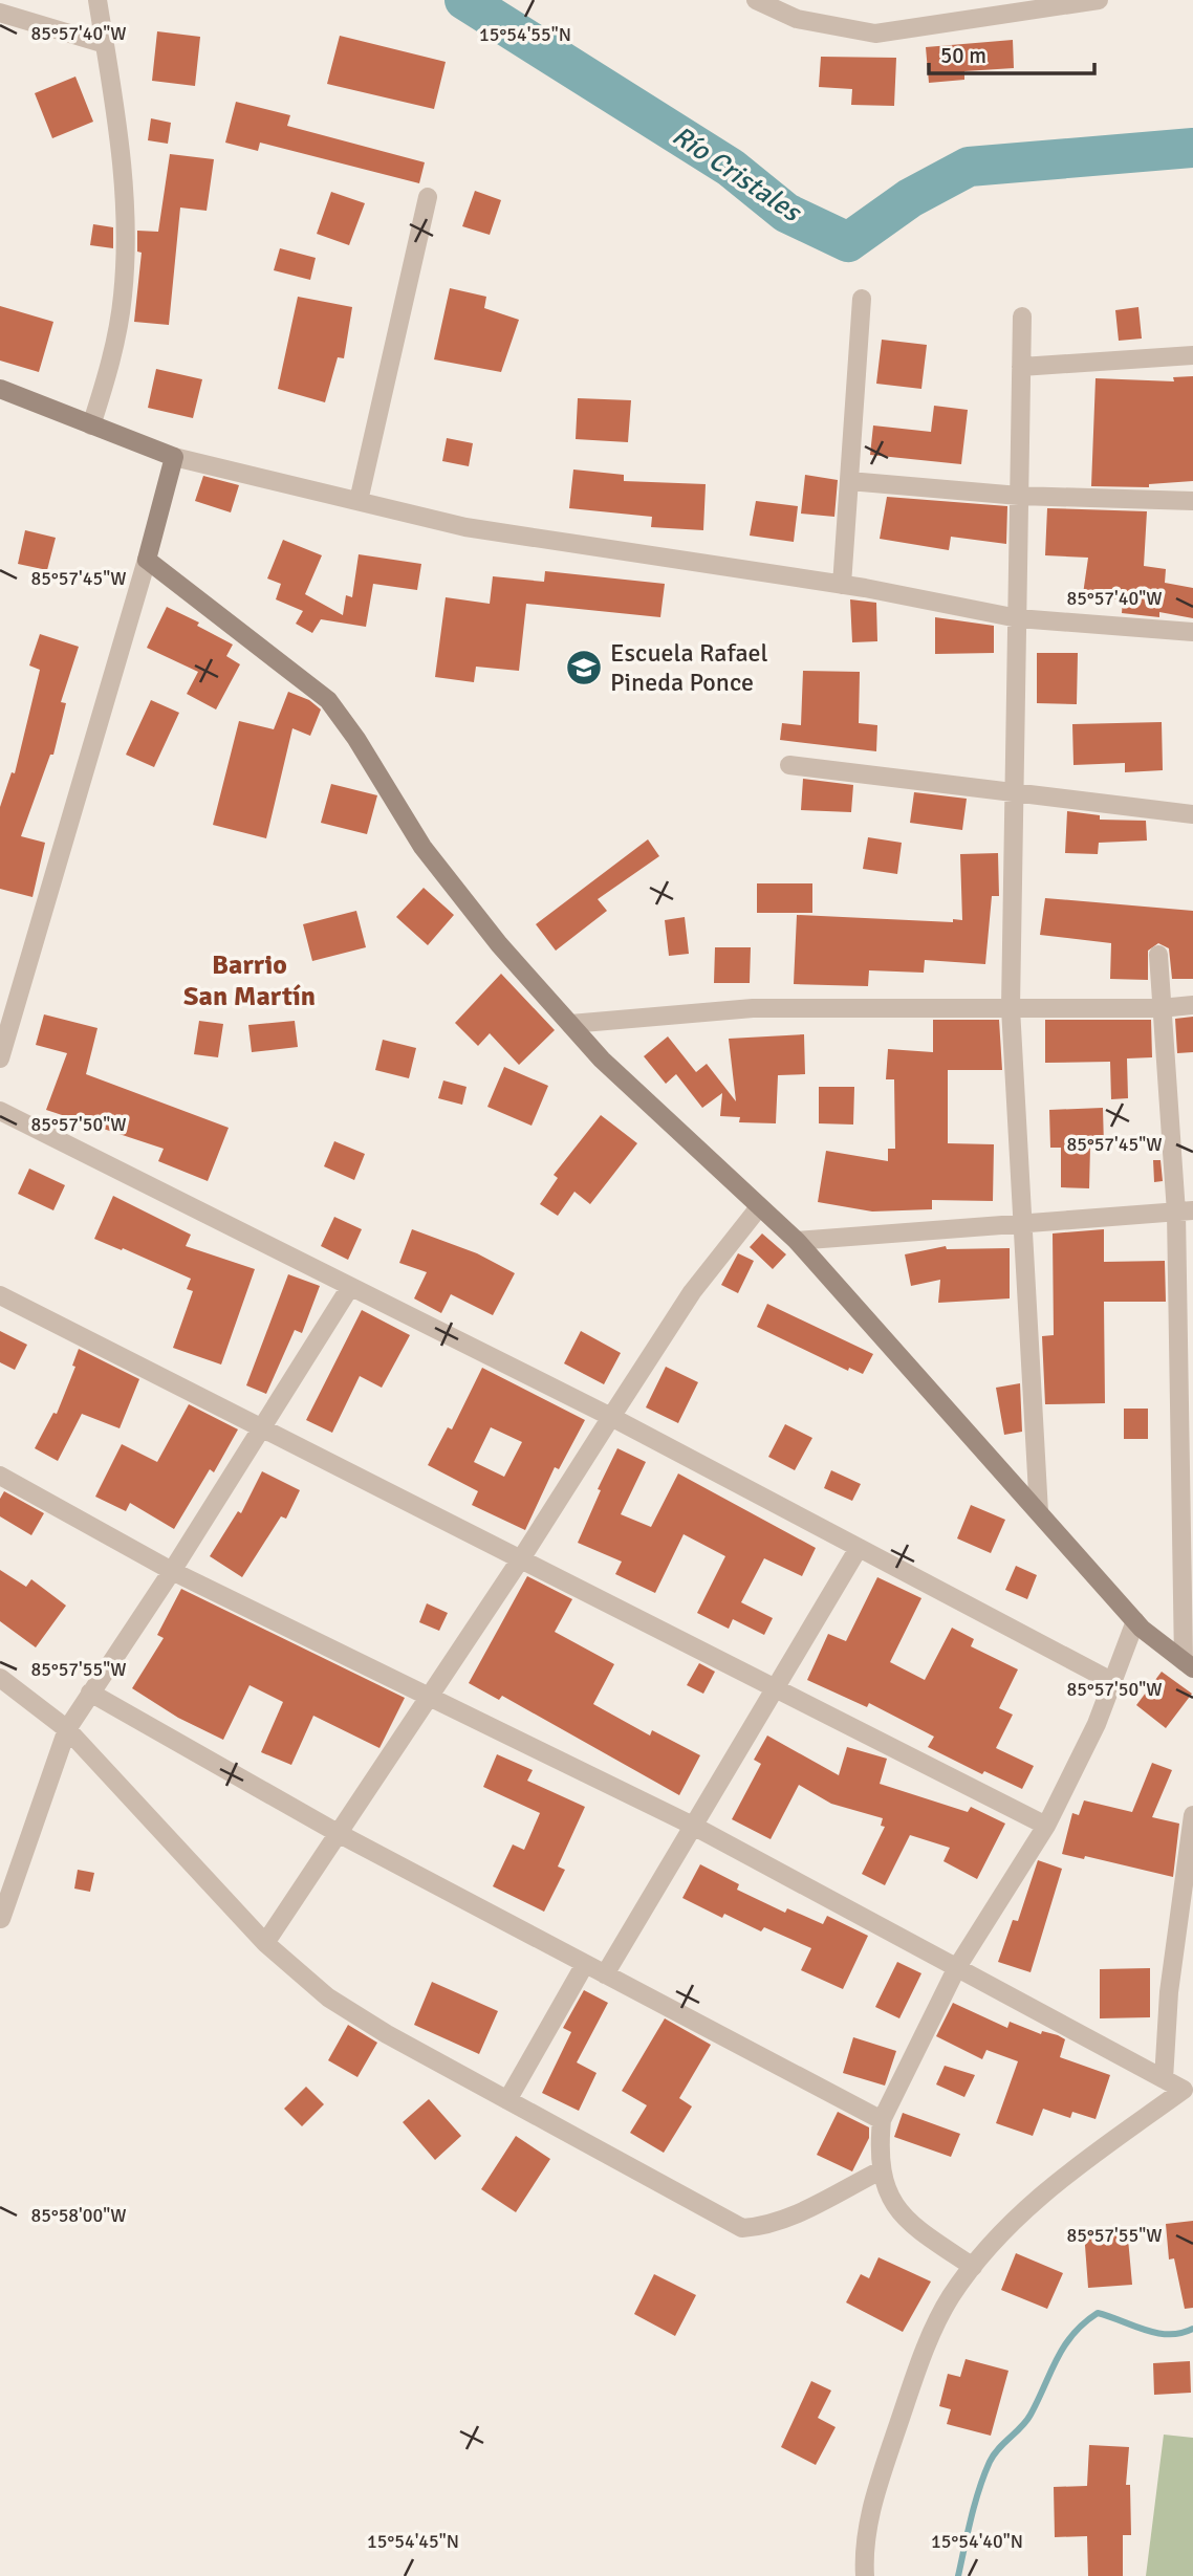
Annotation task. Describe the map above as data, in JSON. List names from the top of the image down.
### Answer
{
  "districts": ["Barrio San Martín"],
  "water": ["Río Cristales"],
  "places": {
    "school or university": ["Escuela Rafael Pineda Ponce"]
  },
  "scale_bar": "50 m",
  "coordinates": [
    "85°57'40\"W",
    "15°54'55\"N",
    "85°57'45\"W",
    "85°57'50\"W",
    "85°57'55\"W",
    "85°58'00\"W",
    "15°54'45\"N",
    "15°54'40\"N"
  ]
}
